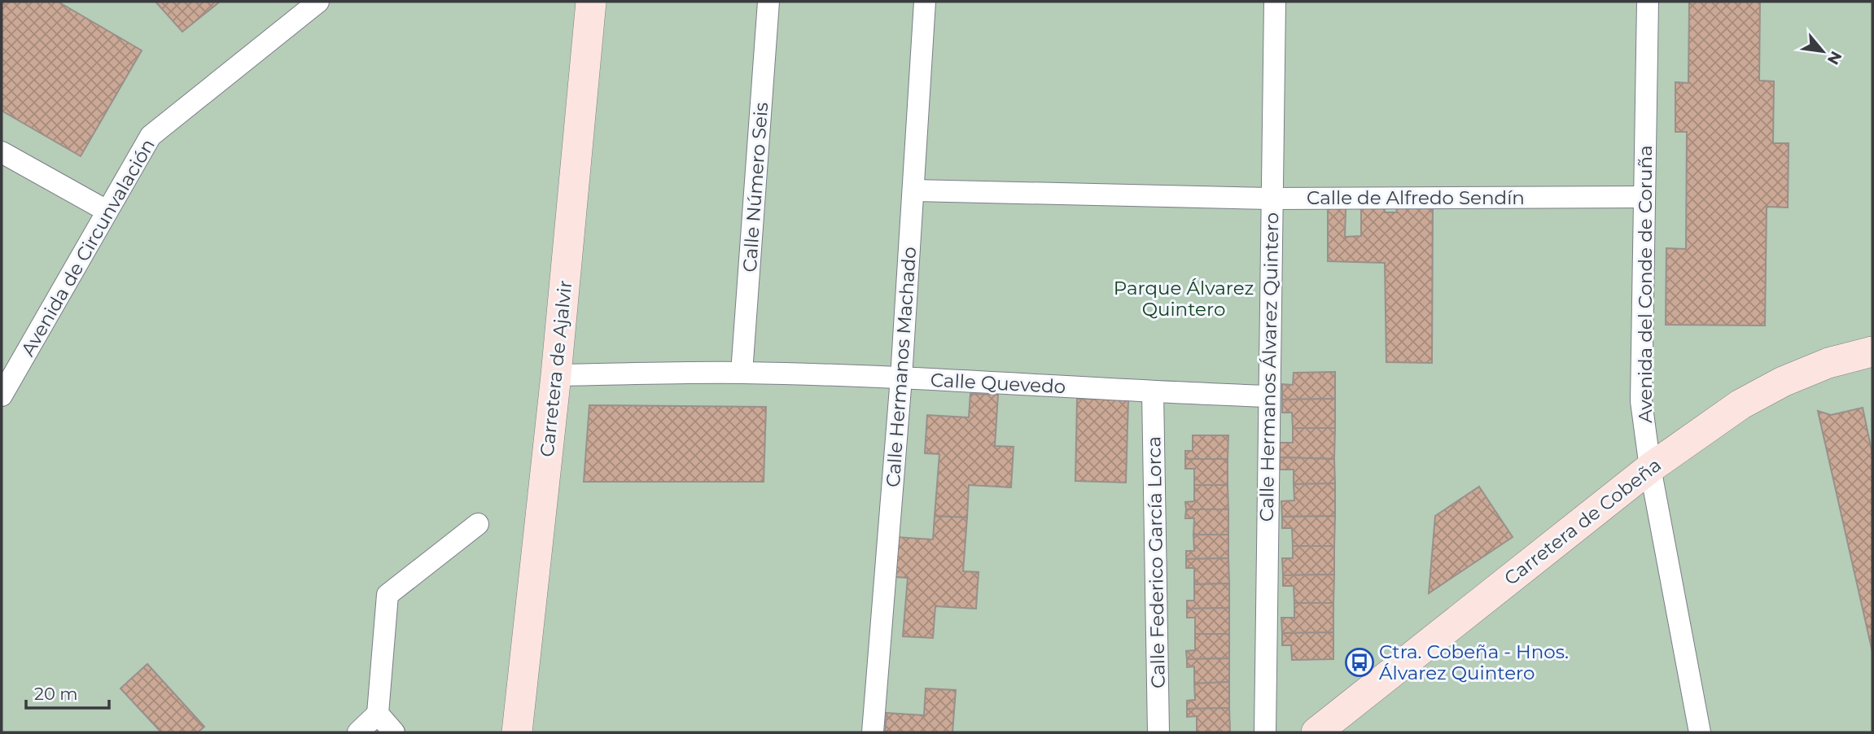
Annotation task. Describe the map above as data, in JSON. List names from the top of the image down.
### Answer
{
  "streets": {
    "street": [
      "Calle Número Seis",
      "Calle de Alfredo Sendín",
      "Avenida de Circunvalación",
      "Avenida del Conde de Coruña",
      "Calle Hermanos Machado",
      "Calle Hermanos Álvarez Quintero",
      "Carretera de Ajalvir",
      "Calle Quevedo",
      "Carretera de Cobeña",
      "Calle Federico García Lorca"
    ]
  },
  "crossings": [
    ["Calle Número Seis", "Calle Quevedo"],
    ["Calle de Alfredo Sendín", "Avenida del Conde de Coruña"],
    ["Calle de Alfredo Sendín", "Calle Hermanos Machado"],
    ["Calle de Alfredo Sendín", "Calle Hermanos Álvarez Quintero"],
    ["Avenida del Conde de Coruña", "Carretera de Cobeña"],
    ["Calle Hermanos Machado", "Calle Quevedo"],
    ["Calle Hermanos Álvarez Quintero", "Calle Quevedo"],
    ["Carretera de Ajalvir", "Calle Quevedo"],
    ["Calle Quevedo", "Calle Federico García Lorca"]
  ],
  "parks": ["Parque Álvarez Quintero"],
  "places": {
    "bus stop": ["Ctra. Cobeña - Hnos. Álvarez Quintero"]
  },
  "scale_bar": "20 m",
  "north": "bottom right"
}
